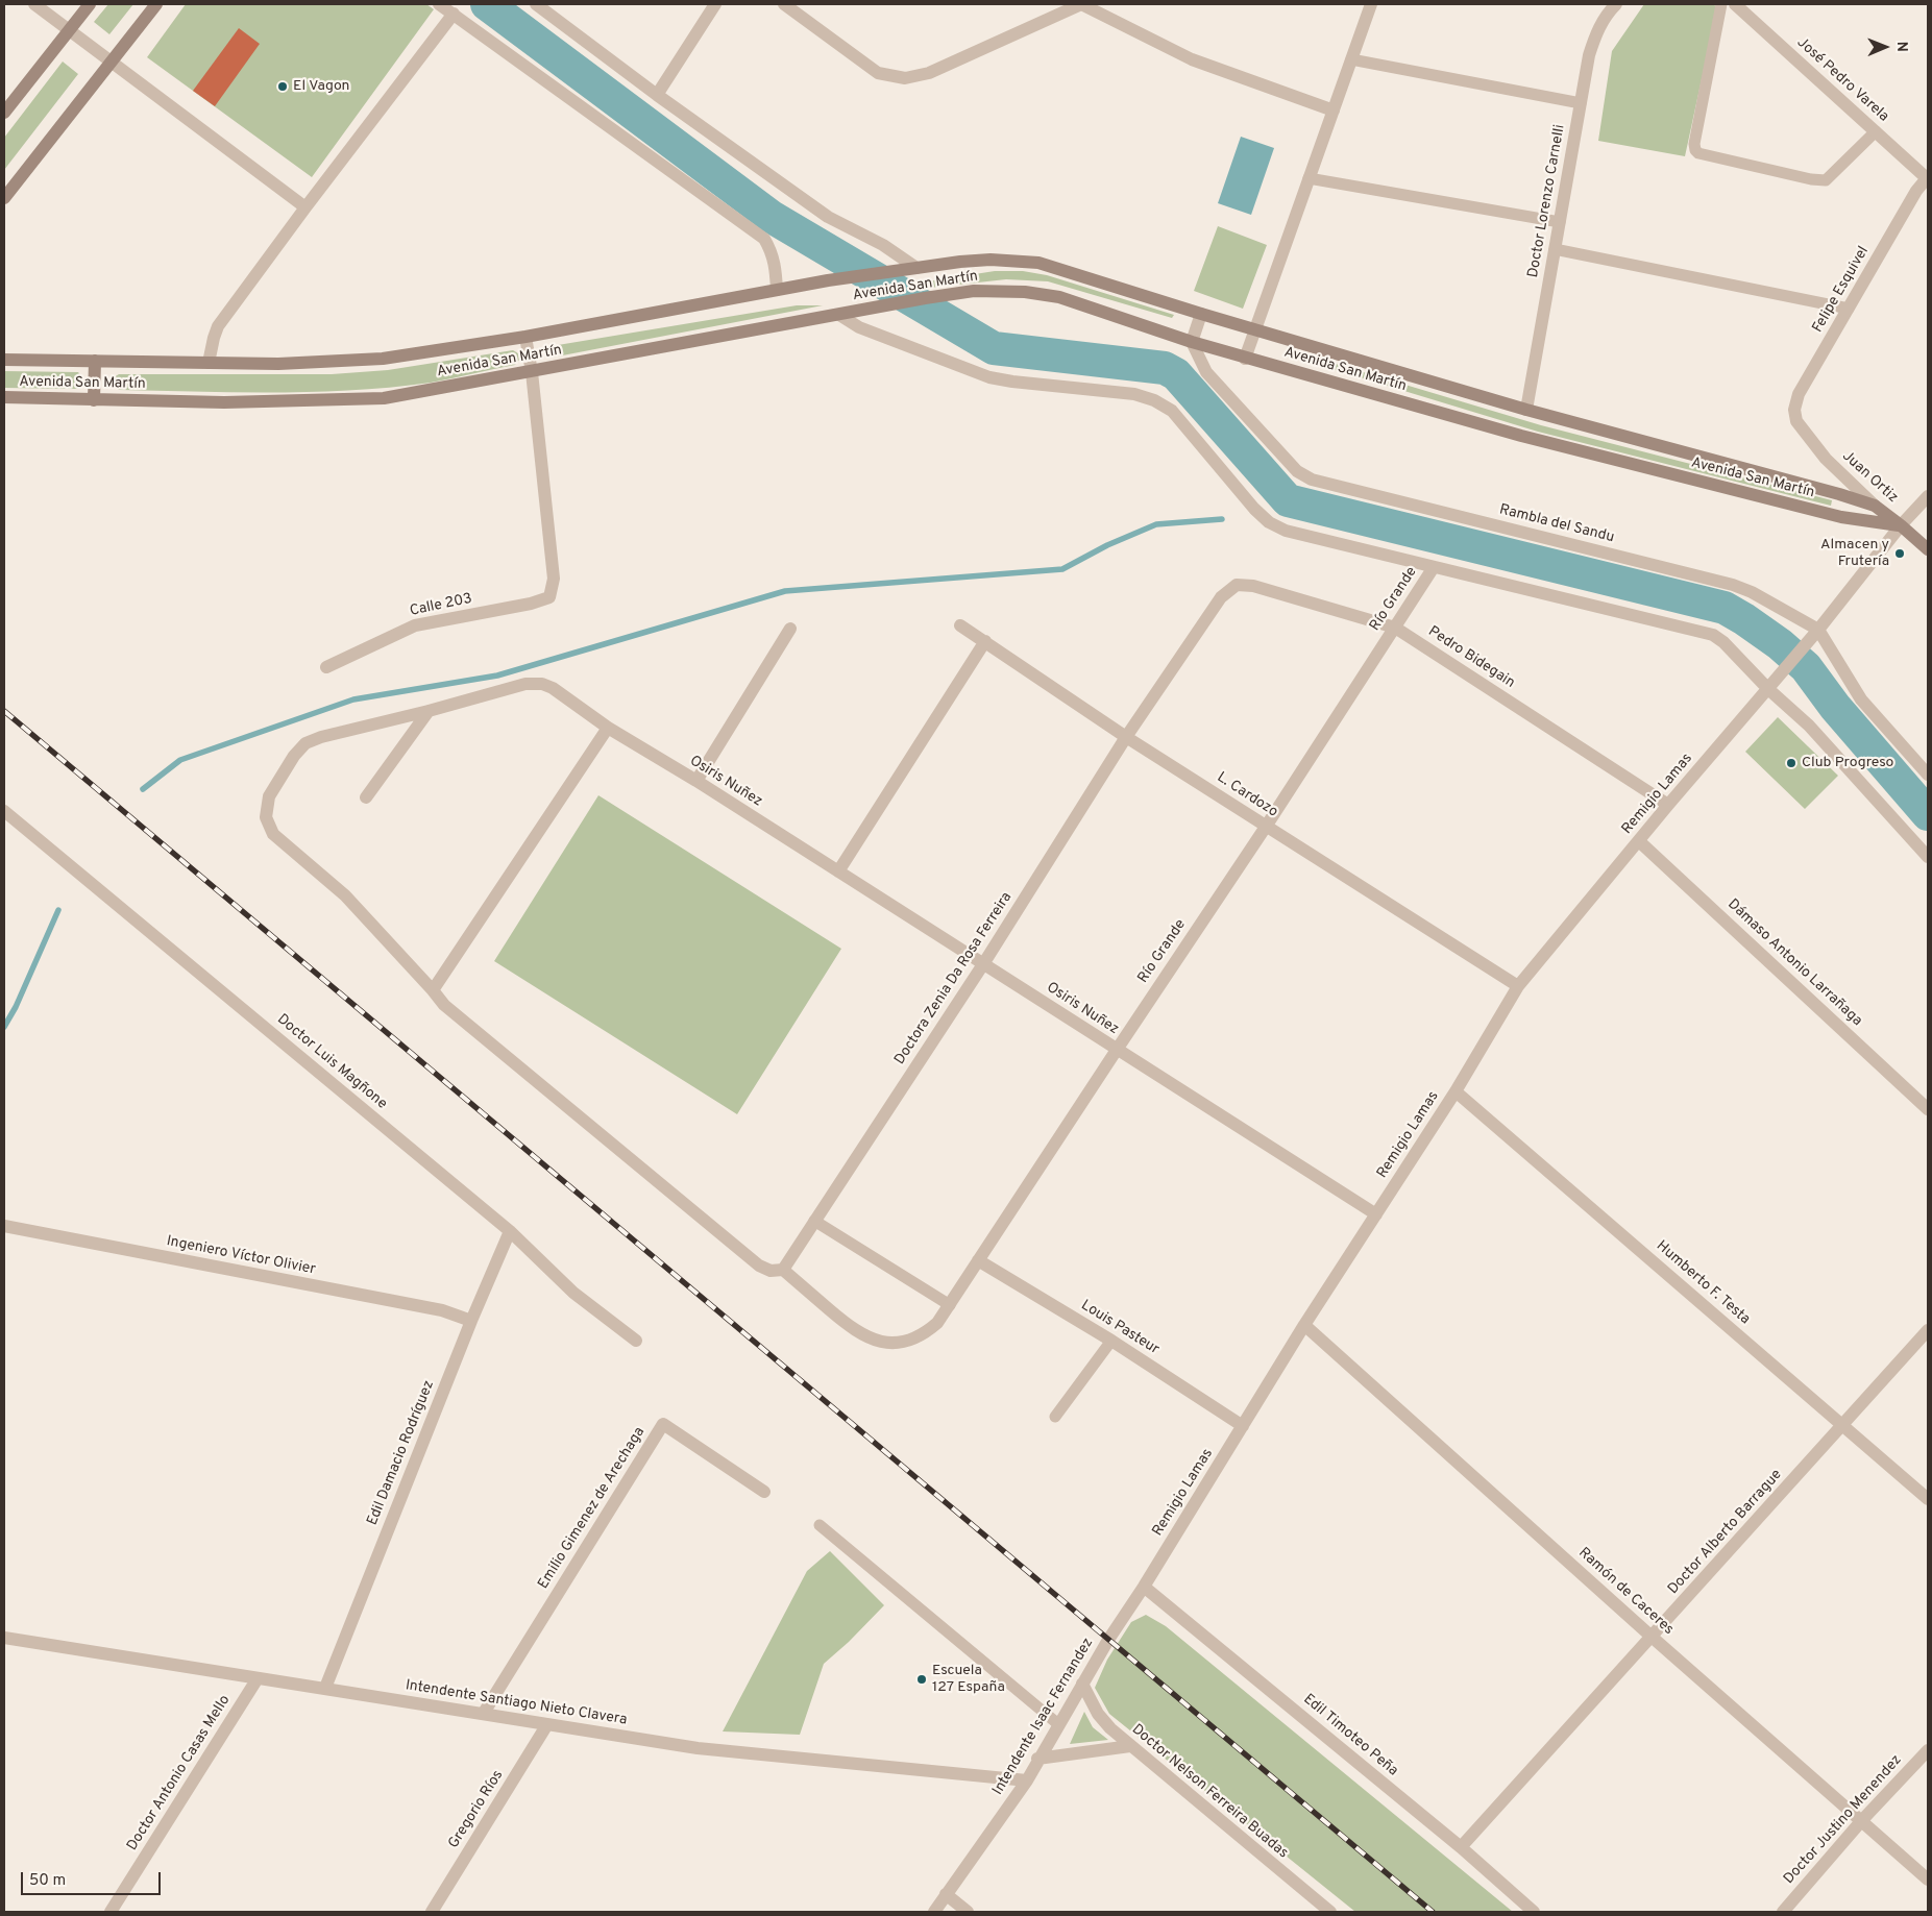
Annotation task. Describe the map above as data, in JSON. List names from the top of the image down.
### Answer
{
  "streets": {
    "street": [
      "José Pedro Varela",
      "Doctor Lorenzo Carnelli",
      "Avenida San Martín",
      "Felipe Esquivel",
      "Juan Ortiz",
      "Rambla del Sandu",
      "Río Grande",
      "Calle 203",
      "Pedro Bidegain",
      "Osiris Nuñez",
      "Remigio Lamas",
      "L. Cardozo",
      "Dámaso Antonio Larrañaga",
      "Doctora Zenia Da Rosa Ferreira",
      "Doctor Luis Magñone",
      "Ingeniero Víctor Olivier",
      "Humberto F. Testa",
      "Louis Pasteur",
      "Edil Damacio Rodríguez",
      "Emilio Gimenez de Arechaga",
      "Doctor Alberto Barrague",
      "Ramón de Caceres",
      "Intendente Santiago Nieto Clavera",
      "Intendente Isaac Fernandez",
      "Edil Timoteo Peña",
      "Doctor Antonio Casas Mello",
      "Doctor Nelson Ferreira Buadas",
      "Gregorio Ríos",
      "Doctor Justino Menendez"
    ]
  },
  "crossings": [
    ["José Pedro Varela", "Felipe Esquivel"],
    ["Doctor Lorenzo Carnelli", "Avenida San Martín"],
    ["Avenida San Martín", "Juan Ortiz"],
    ["Avenida San Martín", "Rambla del Sandu"],
    ["Avenida San Martín", "Calle 203"],
    ["Avenida San Martín", "Remigio Lamas"],
    ["Felipe Esquivel", "Juan Ortiz"],
    ["Juan Ortiz", "Remigio Lamas"],
    ["Rambla del Sandu", "Remigio Lamas"],
    ["Río Grande", "Pedro Bidegain"],
    ["Río Grande", "Osiris Nuñez"],
    ["Río Grande", "L. Cardozo"],
    ["Río Grande", "Doctora Zenia Da Rosa Ferreira"],
    ["Río Grande", "Louis Pasteur"],
    ["Pedro Bidegain", "Remigio Lamas"],
    ["Pedro Bidegain", "Doctora Zenia Da Rosa Ferreira"],
    ["Osiris Nuñez", "Remigio Lamas"],
    ["Osiris Nuñez", "Doctora Zenia Da Rosa Ferreira"],
    ["Remigio Lamas", "L. Cardozo"],
    ["Remigio Lamas", "Dámaso Antonio Larrañaga"],
    ["Remigio Lamas", "Humberto F. Testa"],
    ["Remigio Lamas", "Louis Pasteur"],
    ["Remigio Lamas", "Ramón de Caceres"],
    ["Remigio Lamas", "Intendente Isaac Fernandez"],
    ["Remigio Lamas", "Edil Timoteo Peña"],
    ["L. Cardozo", "Doctora Zenia Da Rosa Ferreira"],
    ["Doctor Luis Magñone", "Edil Damacio Rodríguez"],
    ["Ingeniero Víctor Olivier", "Edil Damacio Rodríguez"],
    ["Humberto F. Testa", "Doctor Alberto Barrague"],
    ["Edil Damacio Rodríguez", "Intendente Santiago Nieto Clavera"],
    ["Emilio Gimenez de Arechaga", "Intendente Santiago Nieto Clavera"],
    ["Doctor Alberto Barrague", "Ramón de Caceres"],
    ["Doctor Alberto Barrague", "Edil Timoteo Peña"],
    ["Ramón de Caceres", "Doctor Justino Menendez"],
    ["Intendente Santiago Nieto Clavera", "Intendente Isaac Fernandez"],
    ["Intendente Santiago Nieto Clavera", "Doctor Antonio Casas Mello"],
    ["Intendente Santiago Nieto Clavera", "Gregorio Ríos"],
    ["Intendente Isaac Fernandez", "Doctor Nelson Ferreira Buadas"]
  ],
  "places": [
    "El Vagon",
    "Almacen y Frutería",
    "Club Progreso",
    "Escuela 127 España"
  ],
  "scale_bar": "50 m",
  "north": "right"
}
